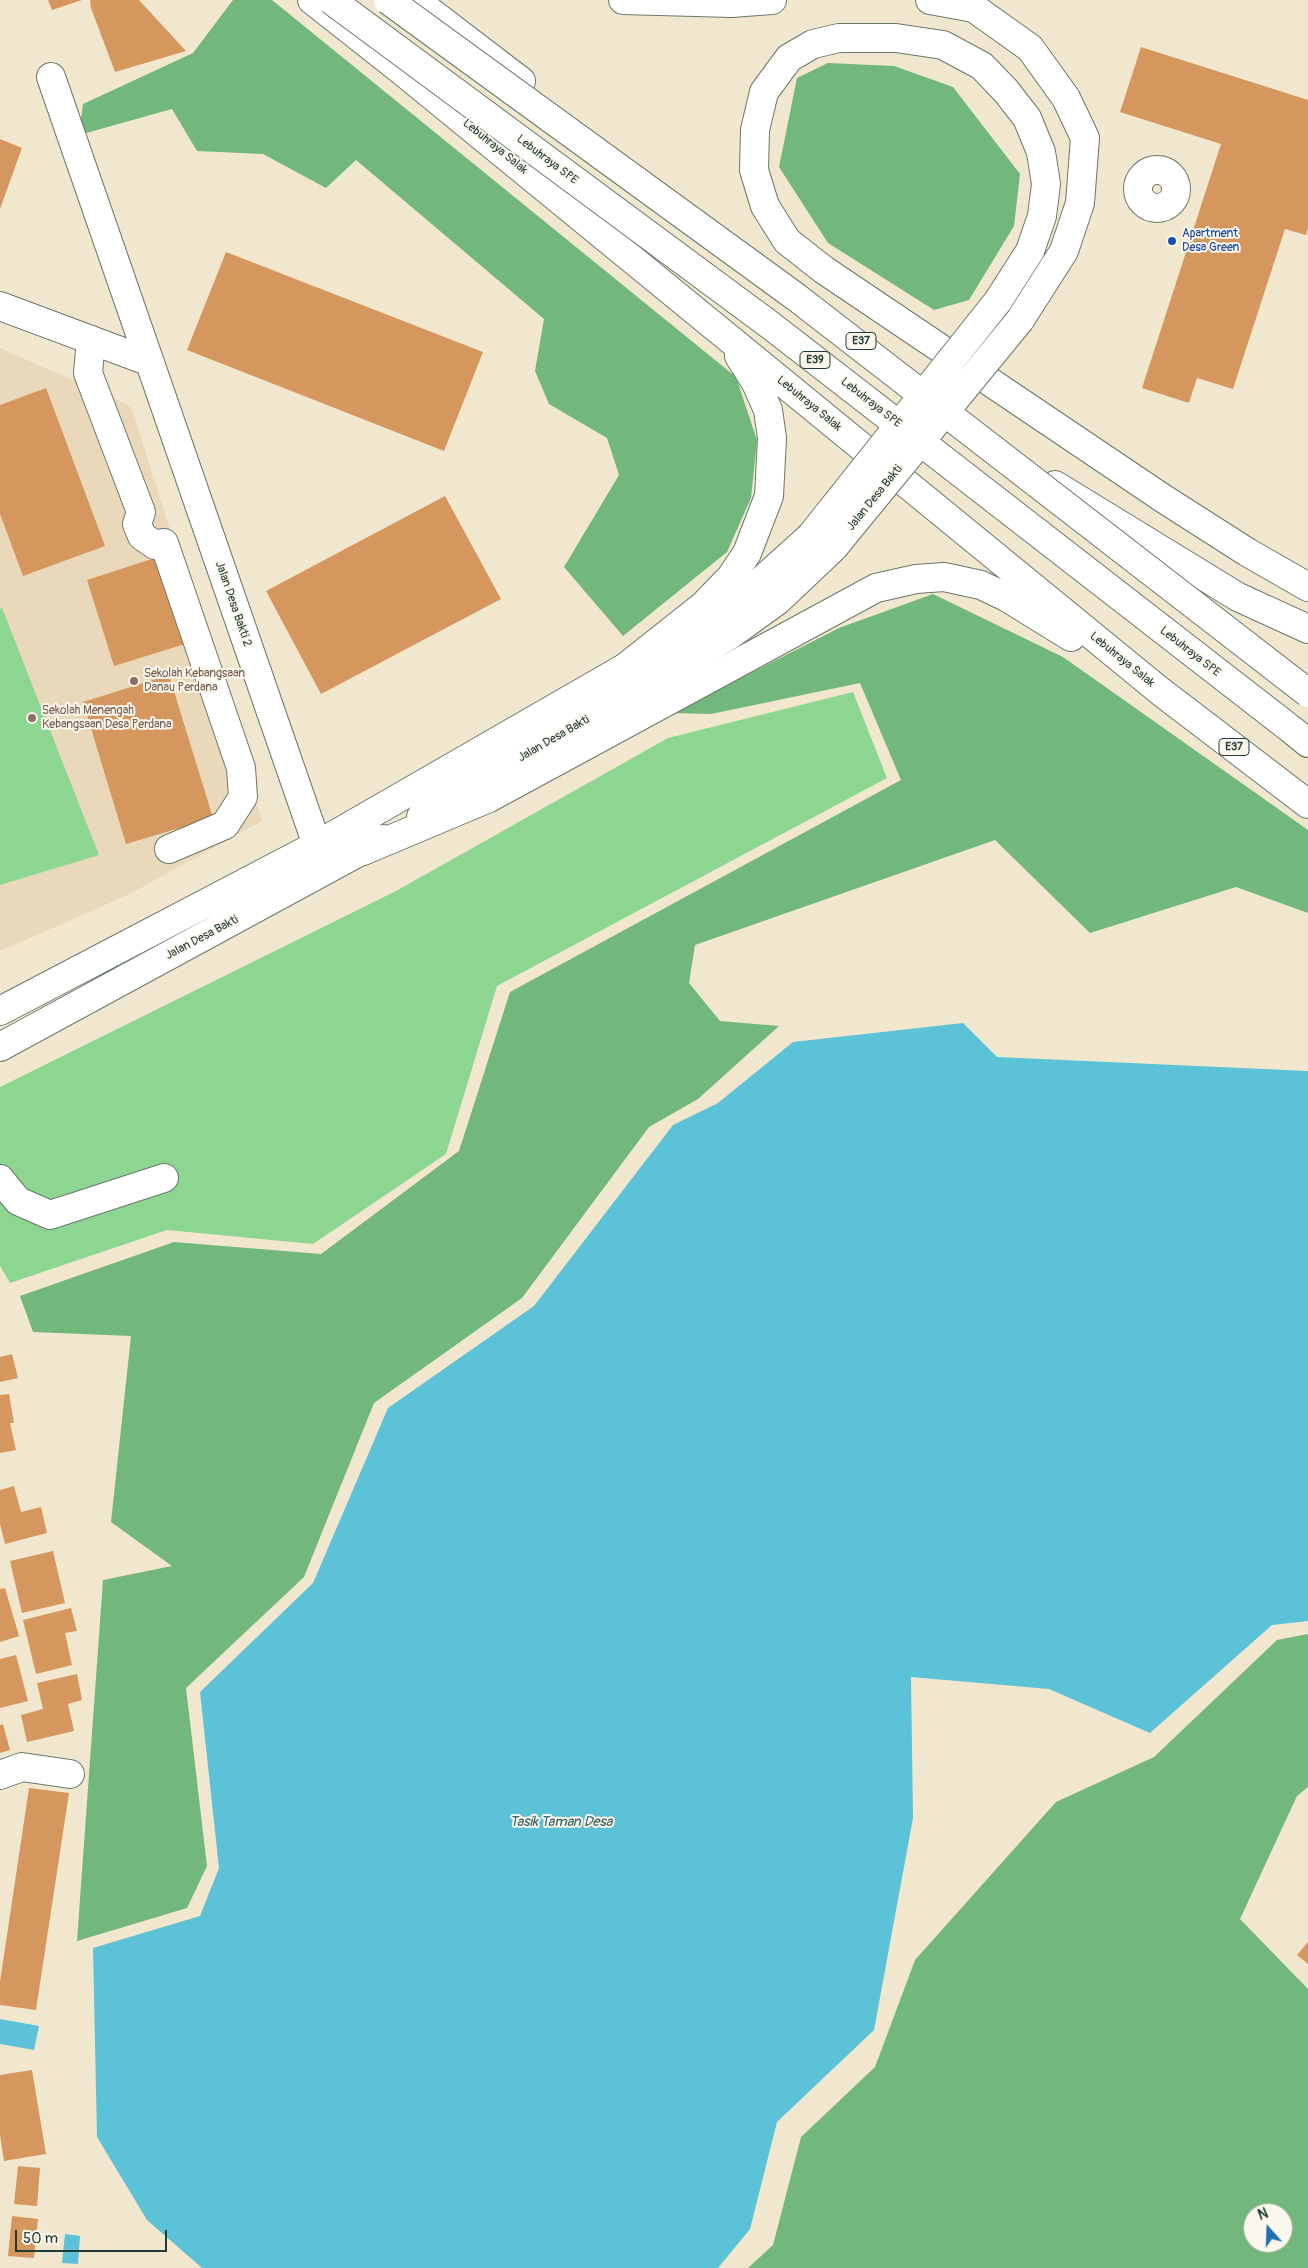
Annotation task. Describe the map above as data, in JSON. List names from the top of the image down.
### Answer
{
  "streets": {
    "main road": [
      "Lebuhraya Salak",
      "Lebuhraya SPE",
      "E37",
      "E39",
      "Jalan Desa Bakti",
      "Jalan Desa Bakti 2"
    ]
  },
  "crossings": [
    ["Jalan Desa Bakti", "Jalan Desa Bakti 2"]
  ],
  "water": ["Tasik Taman Desa"],
  "places": ["Apartment Desa Green", "Sekolah Kebangsaan Danau Perdana", "Sekolah Menengah Kebangsaan Desa Perdana"],
  "scale_bar": "50 m",
  "north": "top"
}
